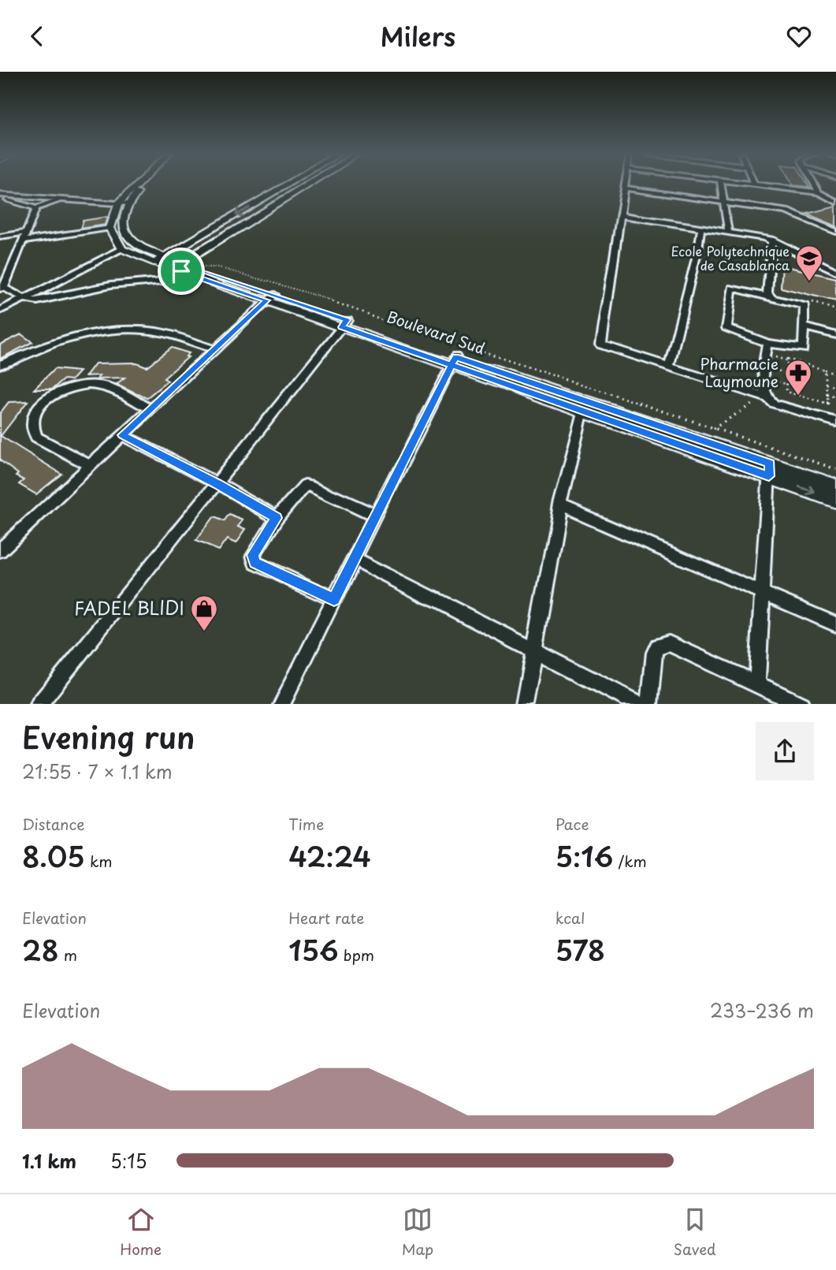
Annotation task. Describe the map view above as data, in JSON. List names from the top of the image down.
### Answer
{
  "streets": {
    "main road": ["Boulevard Sud"]
  },
  "places": {
    "school or university": ["Ecole Polytechnique de Casablanca"],
    "pharmacy": ["Pharmacie Laymoune"],
    "shop": ["FADEL BLIDI"]
  },
  "page": {
    "header": "Milers",
    "heading": ["Evening run", "21:55 · 7 × 1.1 km"],
    "stats": [
      ["Distance", "8.05 km"],
      ["Time", "42:24"],
      ["Pace", "5:16 /km"],
      ["Elevation", "28 m"],
      ["Heart rate", "156 bpm"],
      ["kcal", "578"]
    ],
    "chart": ["Elevation", "233–236 m"],
    "list": [
      {
        "name": "1.1 km",
        "note": "5:15"
      }
    ],
    "tabs": ["Home", "Map", "Saved"]
  }
}
